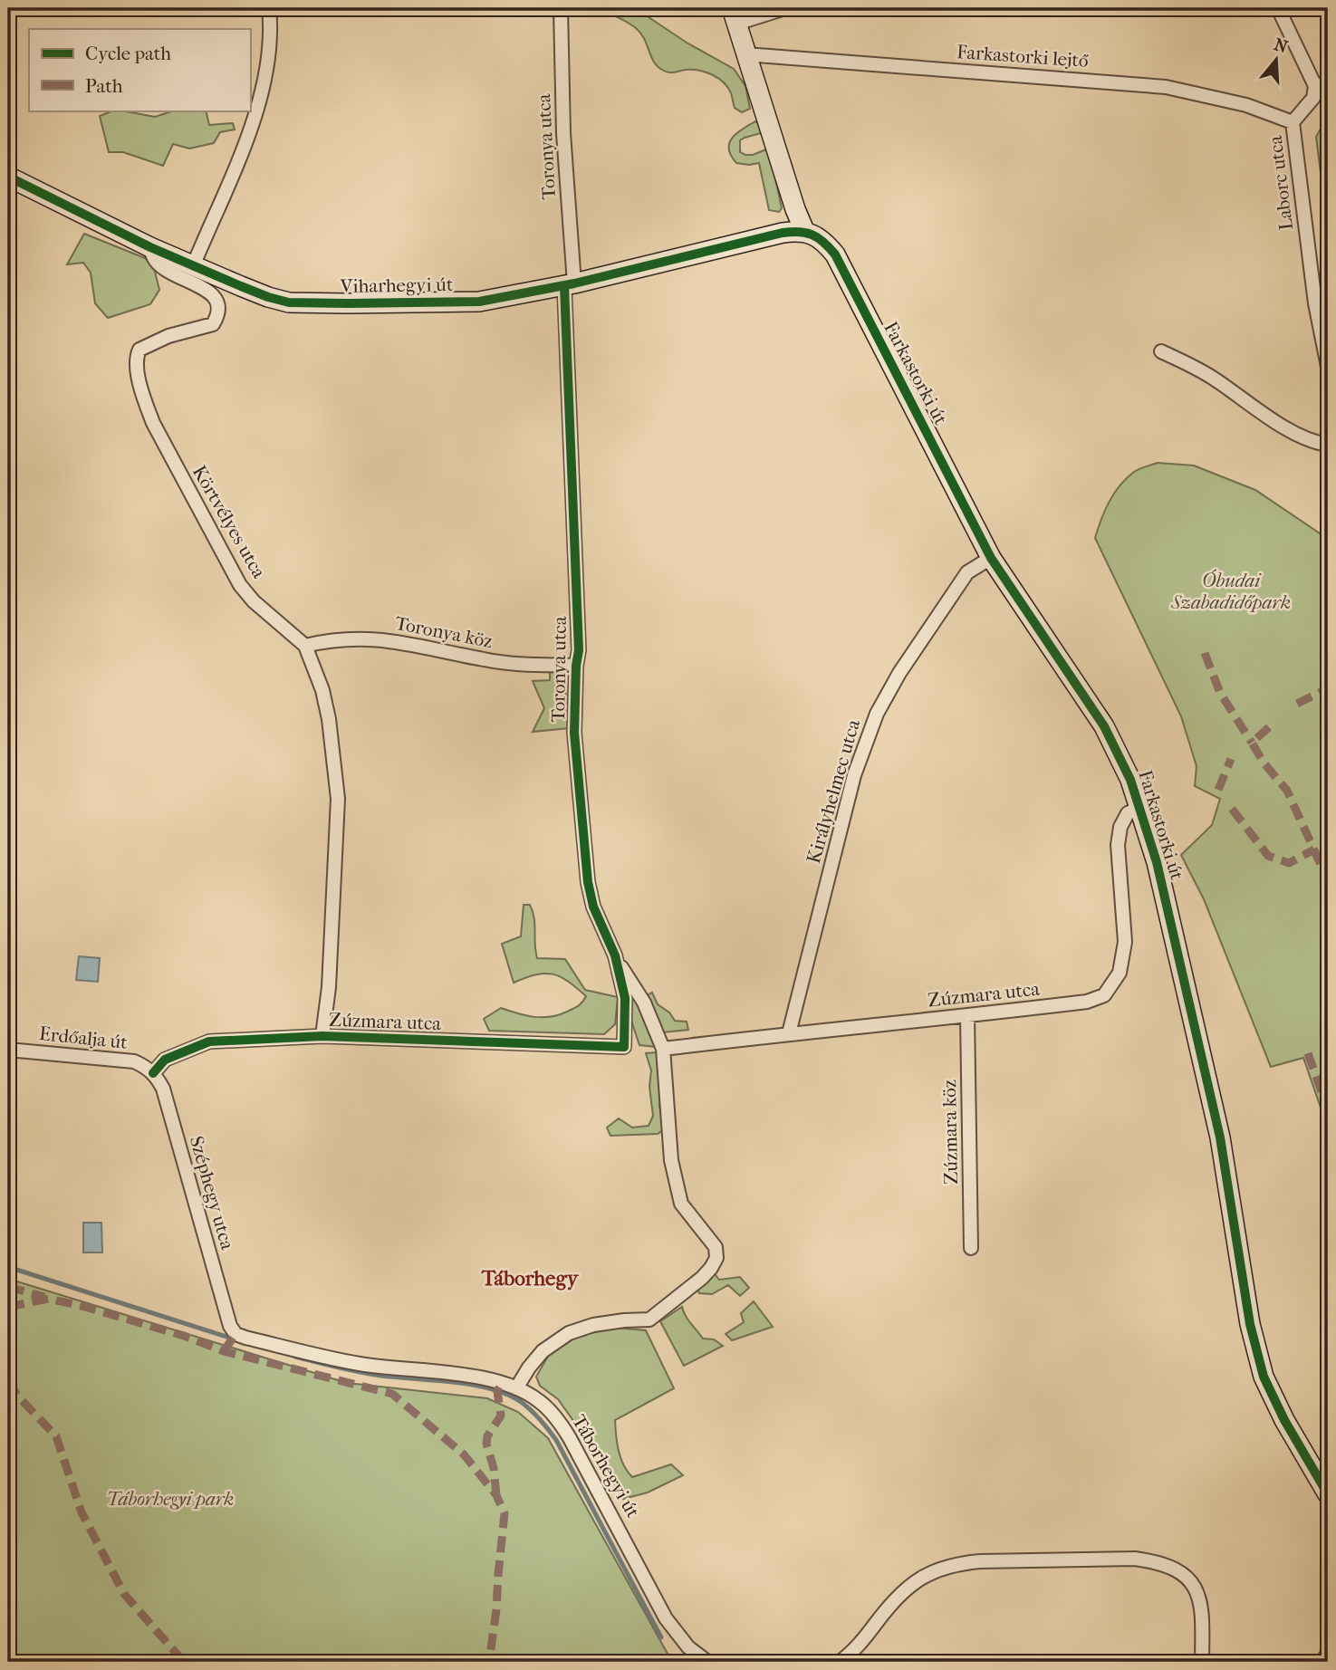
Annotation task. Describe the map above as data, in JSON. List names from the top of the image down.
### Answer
{
  "streets": {
    "street": [
      "Farkastorki lejtő",
      "Toronya utca",
      "Laborc utca",
      "Viharhegyi út",
      "Farkastorki út",
      "Körtvélyes utca",
      "Toronya köz",
      "Királyhelmec utca",
      "Zúzmara utca",
      "Erdőalja út",
      "Zúzmara köz",
      "Széphegy utca",
      "Táborhegyi út"
    ]
  },
  "crossings": [
    ["Farkastorki lejtő", "Laborc utca"],
    ["Toronya utca", "Viharhegyi út"],
    ["Toronya utca", "Toronya köz"],
    ["Toronya utca", "Zúzmara utca"],
    ["Toronya utca", "Táborhegyi út"],
    ["Viharhegyi út", "Farkastorki út"],
    ["Viharhegyi út", "Körtvélyes utca"],
    ["Farkastorki út", "Királyhelmec utca"],
    ["Farkastorki út", "Zúzmara utca"],
    ["Körtvélyes utca", "Toronya köz"],
    ["Körtvélyes utca", "Zúzmara utca"],
    ["Királyhelmec utca", "Zúzmara utca"],
    ["Zúzmara utca", "Erdőalja út"],
    ["Zúzmara utca", "Zúzmara köz"],
    ["Zúzmara utca", "Széphegy utca"],
    ["Erdőalja út", "Széphegy utca"],
    ["Széphegy utca", "Táborhegyi út"]
  ],
  "districts": ["Táborhegy"],
  "parks": ["Óbudai Szabadidőpark", "Táborhegyi park"],
  "legend": ["Cycle path", "Path"],
  "north": "top"
}
